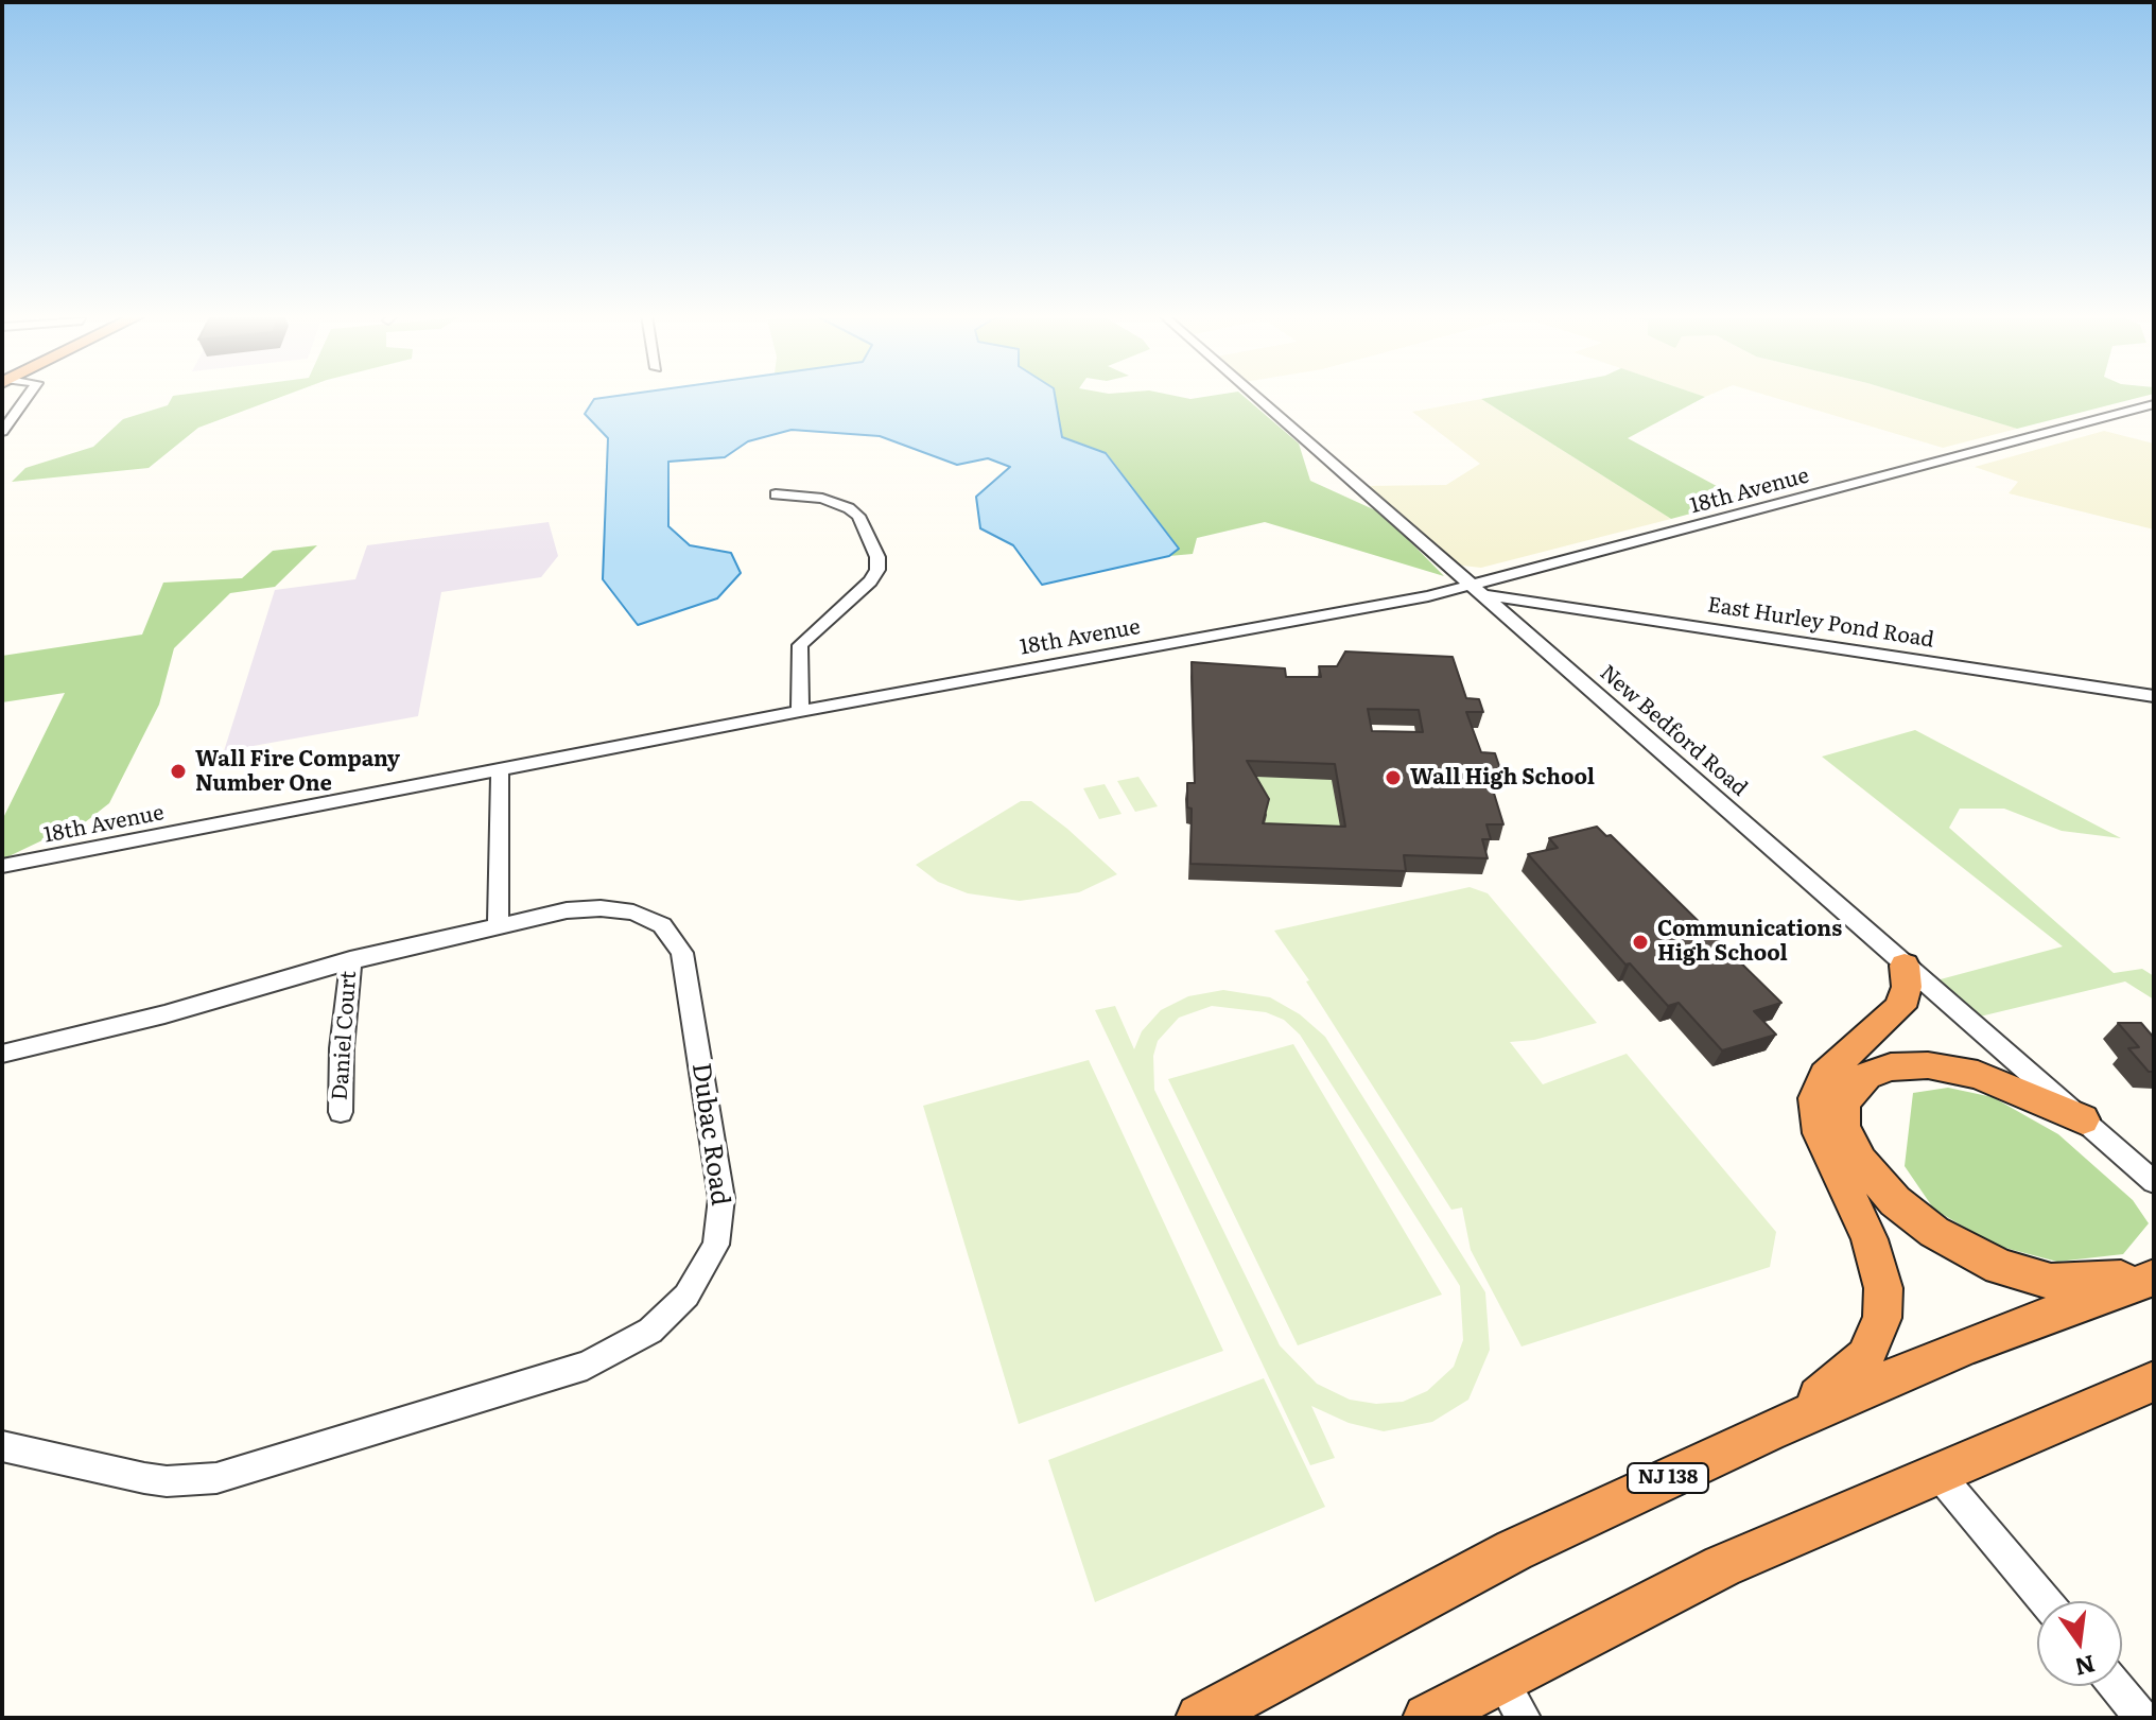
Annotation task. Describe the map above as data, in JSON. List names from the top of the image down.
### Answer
{
  "streets": {
    "highway": ["NJ 138"],
    "street": [
      "18th Avenue",
      "East Hurley Pond Road",
      "New Bedford Road",
      "Daniel Court",
      "Dubac Road"
    ]
  },
  "crossings": [
    ["18th Avenue", "East Hurley Pond Road"],
    ["18th Avenue", "New Bedford Road"],
    ["East Hurley Pond Road", "New Bedford Road"],
    ["Daniel Court", "Dubac Road"]
  ],
  "places": ["Wall Fire Company Number One", "Wall High School", "Communications High School"],
  "north": "bottom"
}
